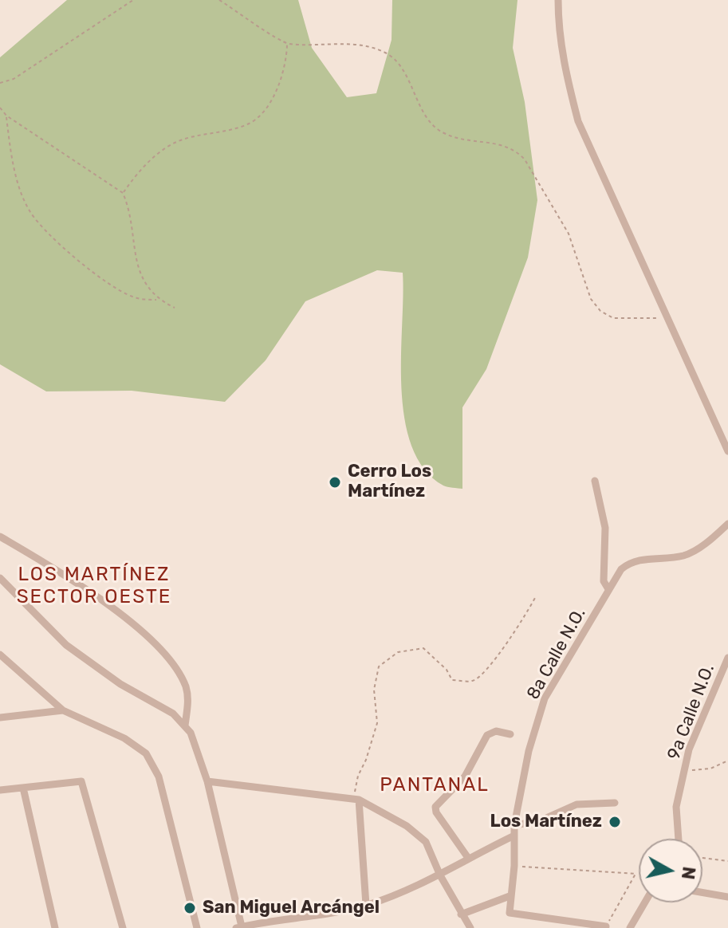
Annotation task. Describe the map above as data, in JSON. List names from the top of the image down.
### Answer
{
  "streets": {
    "street": ["8a Calle N.O.", "9a Calle N.O."]
  },
  "districts": ["LOS MARTÍNEZ SECTOR OESTE", "PANTANAL"],
  "places": ["Cerro Los Martínez", "Los Martínez", "San Miguel Arcángel"],
  "north": "right"
}
